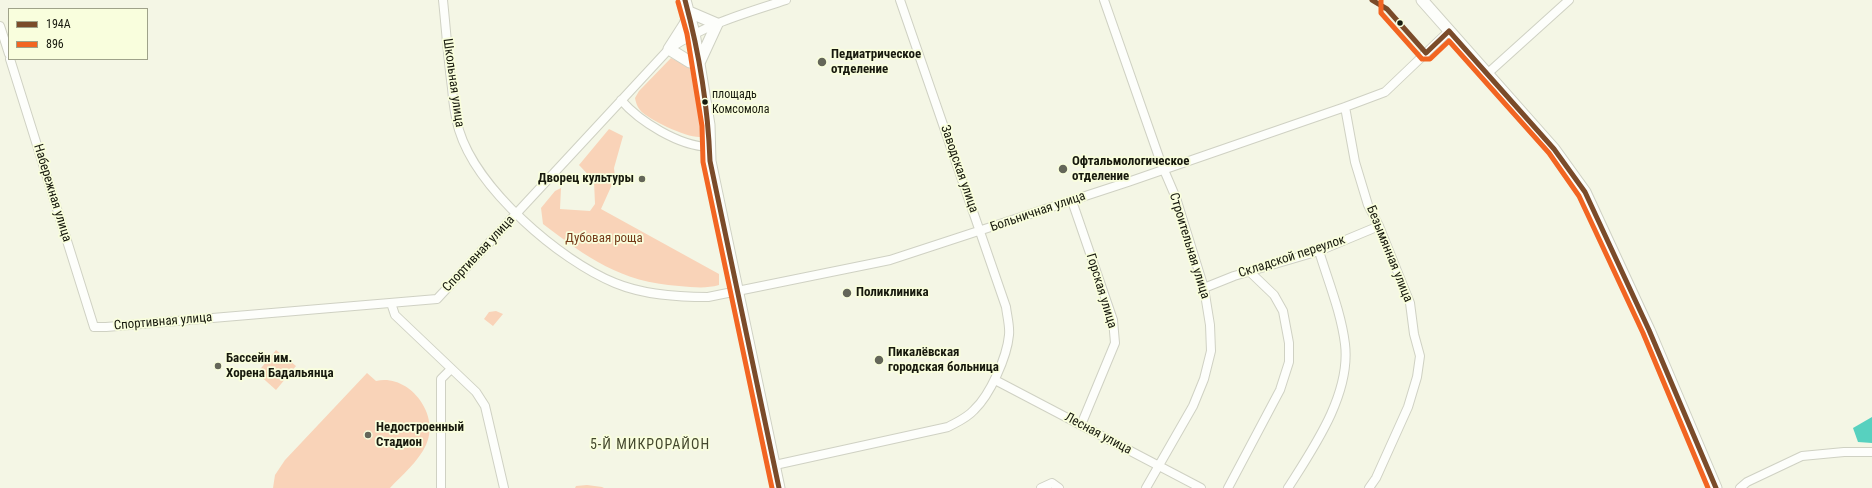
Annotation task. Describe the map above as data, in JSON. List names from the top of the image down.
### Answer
{
  "streets": {
    "street": [
      "Школьная улица",
      "Заводская улица",
      "Набережная улица",
      "Больничная улица",
      "Строительная улица",
      "Спортивная улица",
      "Безымянная улица",
      "Складской переулок",
      "Горская улица",
      "Лесная улица"
    ]
  },
  "crossings": [
    ["Школьная улица", "Больничная улица"],
    ["Школьная улица", "Спортивная улица"],
    ["Заводская улица", "Больничная улица"],
    ["Заводская улица", "Лесная улица"],
    ["Набережная улица", "Спортивная улица"],
    ["Больничная улица", "Строительная улица"],
    ["Больничная улица", "Безымянная улица"],
    ["Больничная улица", "Горская улица"],
    ["Строительная улица", "Складской переулок"],
    ["Строительная улица", "Лесная улица"],
    ["Безымянная улица", "Складской переулок"],
    ["Горская улица", "Лесная улица"]
  ],
  "districts": ["5-Й МИКРОРАЙОН"],
  "parks": ["Дубовая роща"],
  "places": [
    "Педиатрическое отделение",
    "площадь Комсомола",
    "Офтальмологическое отделение",
    "Дворец культуры",
    "Поликлиника",
    "Пикалёвская городская больница",
    "Бассейн им. Хорена Бадальянца",
    "Недостроенный Стадион"
  ],
  "lines": ["transit line 194А", "transit line 896"],
  "legend": ["194А", "896"]
}
